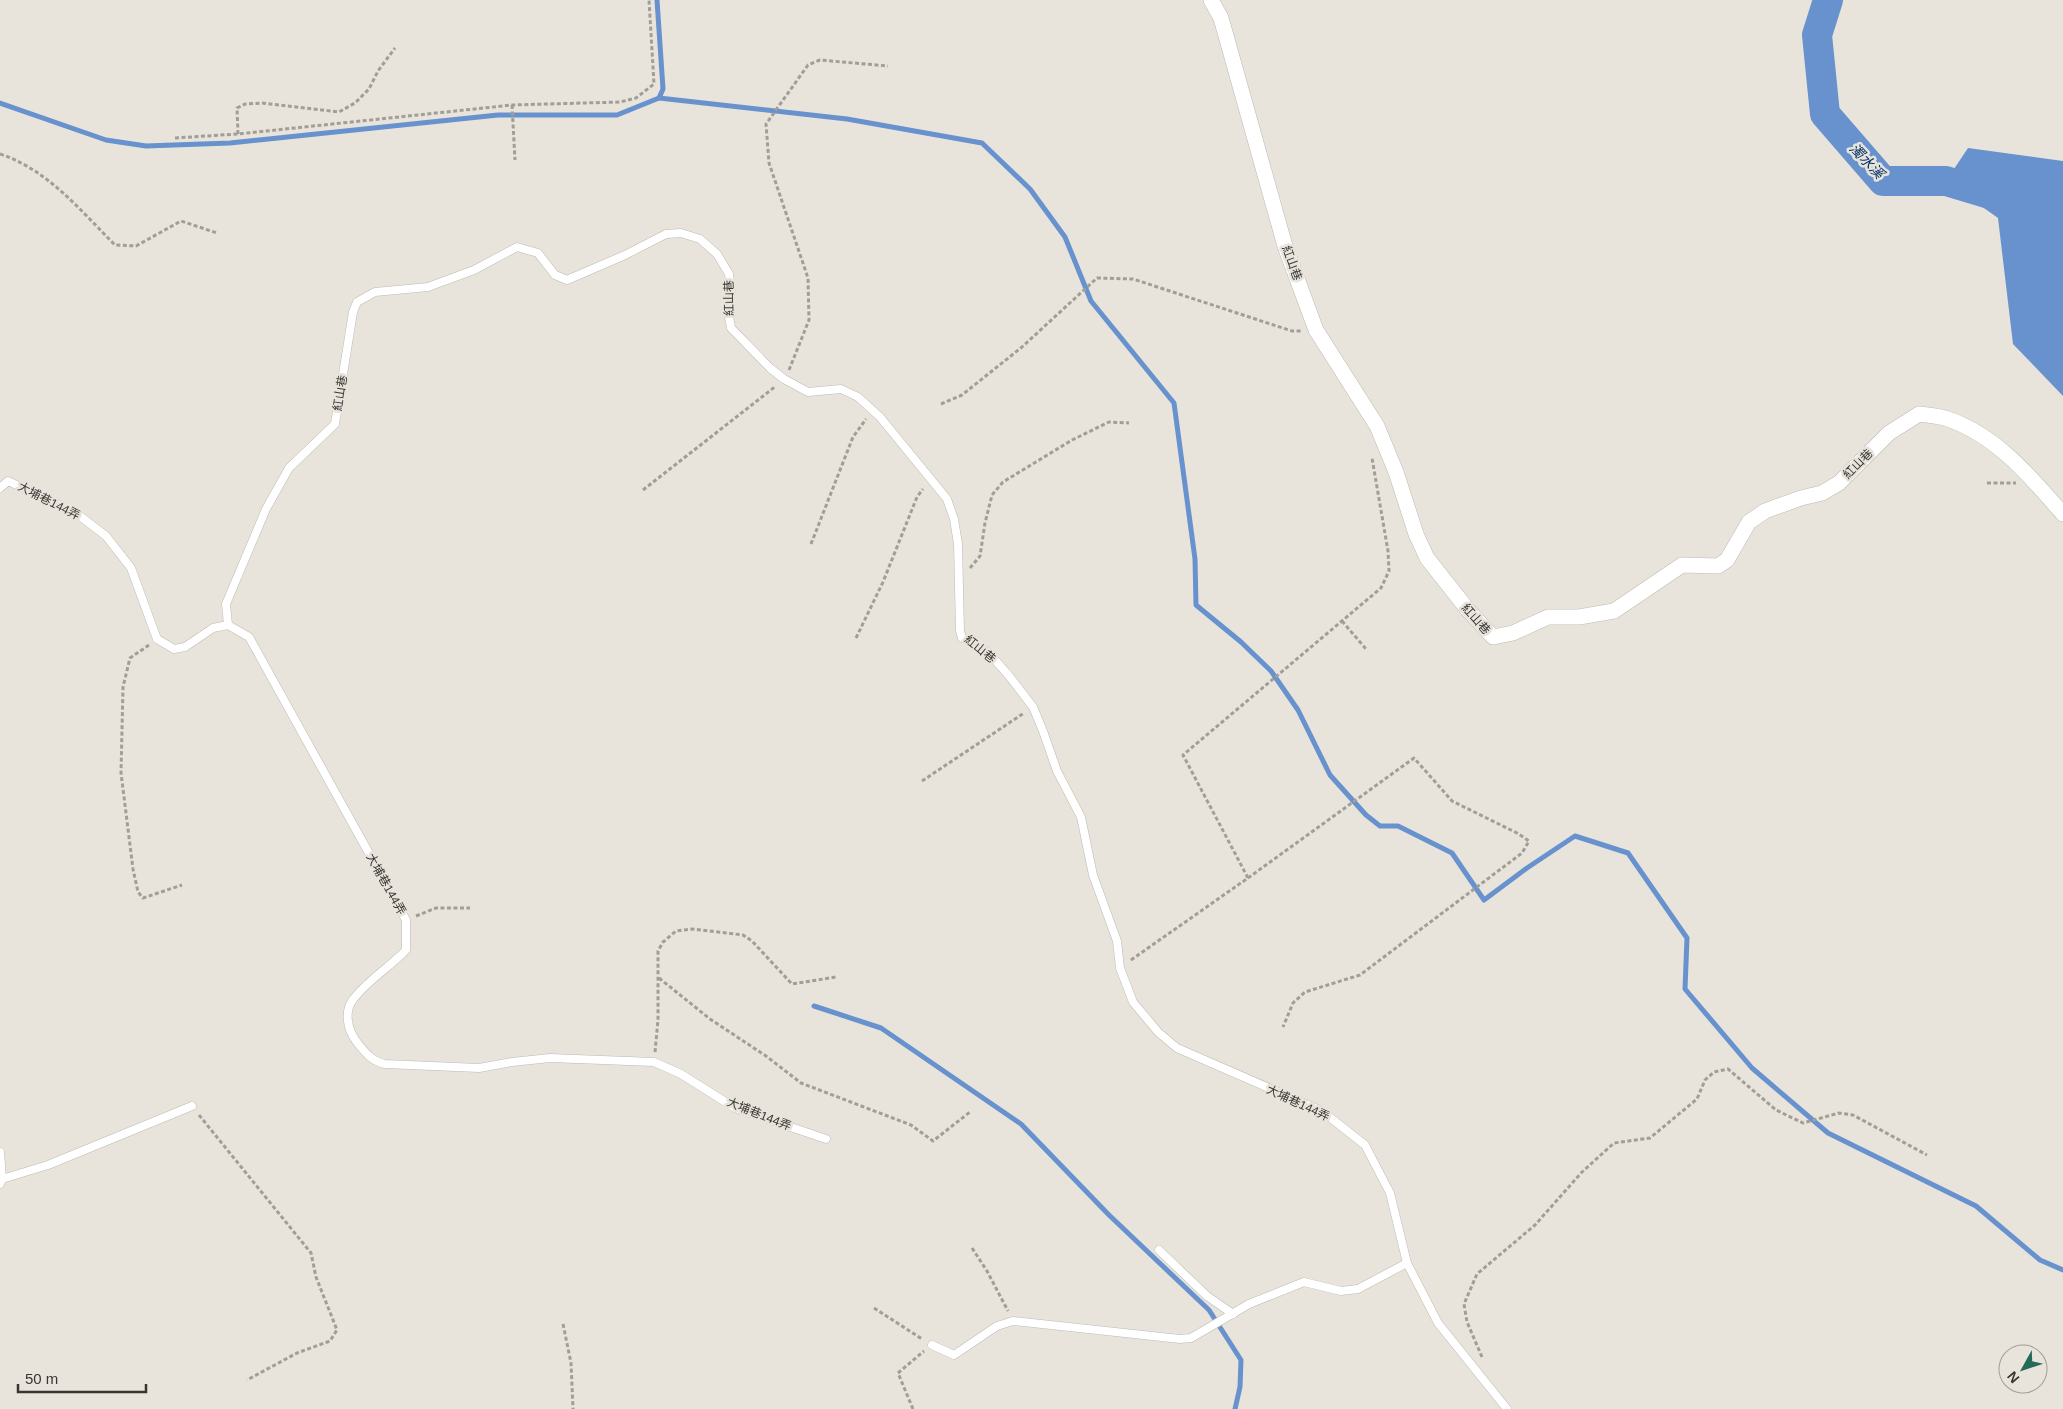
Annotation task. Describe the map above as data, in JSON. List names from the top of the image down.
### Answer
{
  "streets": {
    "street": ["紅山巷"],
    "lane": ["大埔巷144弄"]
  },
  "crossings": [
    ["紅山巷", "大埔巷144弄"]
  ],
  "water": ["濁水溪"],
  "scale_bar": "50 m",
  "north": "bottom left"
}
